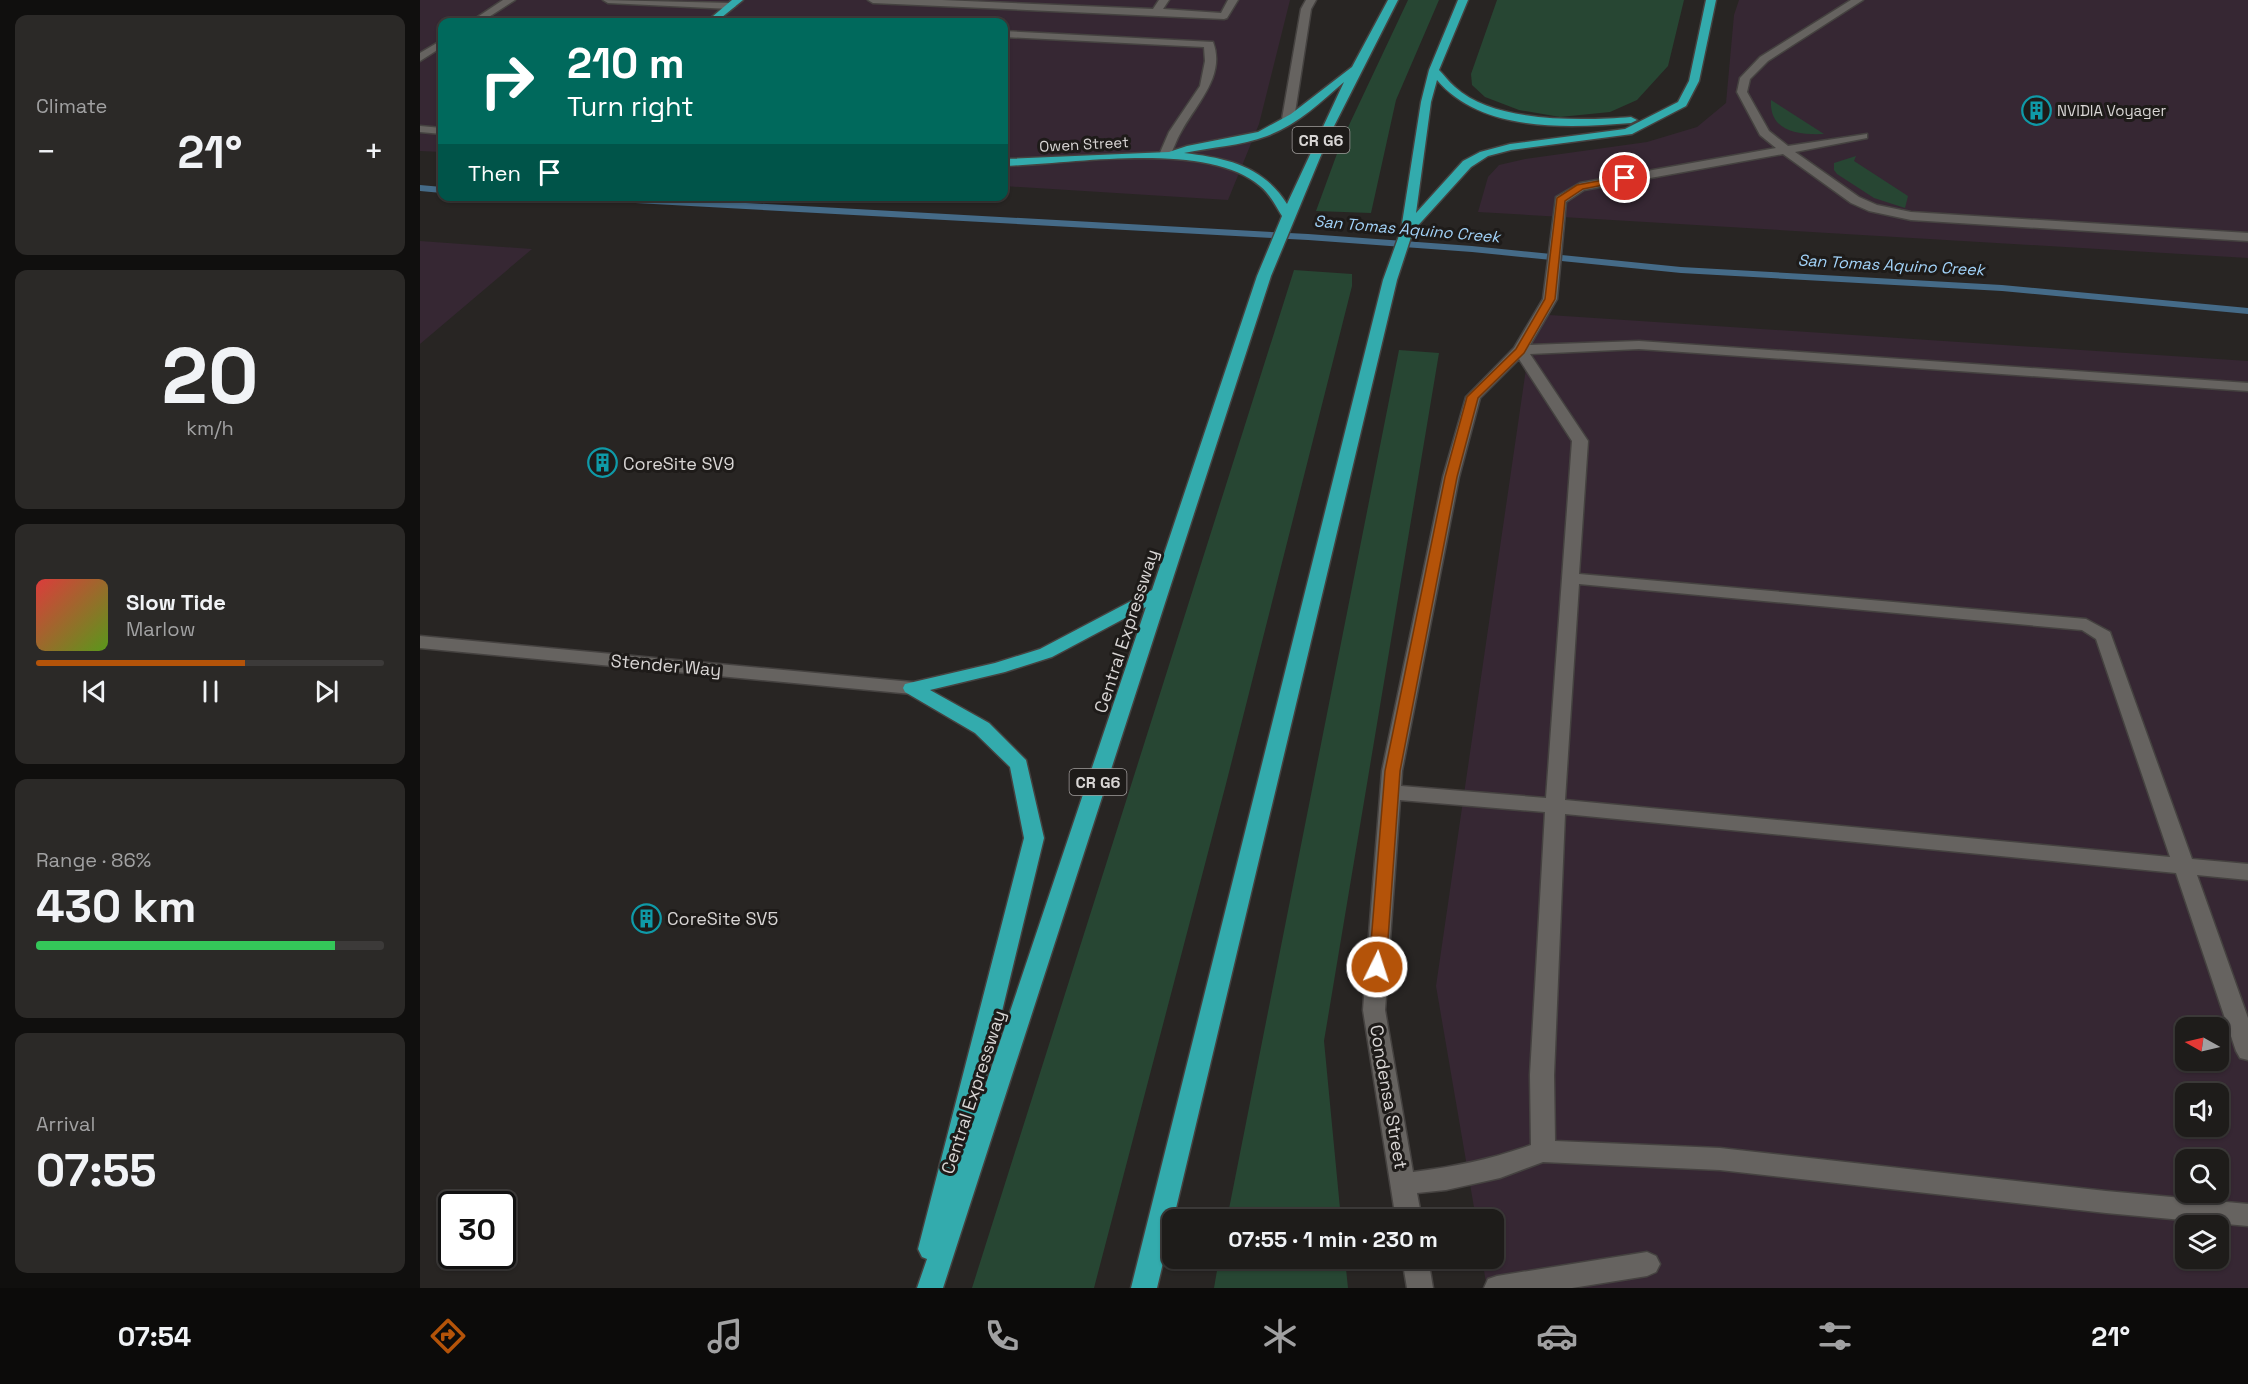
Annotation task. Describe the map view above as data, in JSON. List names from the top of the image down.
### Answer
{
  "streets": {
    "highway": ["CR G6", "Owen Street", "Central Expressway"],
    "street": ["Stender Way", "Condensa Street"]
  },
  "water": ["San Tomas Aquino Creek"],
  "places": {
    "building": ["NVIDIA Voyager", "CoreSite SV9", "CoreSite SV5"]
  },
  "north": "left",
  "page": {
    "tile": [
      "Climate",
      ["20", "km/h"],
      ["Range · 86%", "430 km"],
      ["Arrival", "07:55"]
    ],
    "turn": ["210 m", "Turn right"],
    "heat": ["−", "21°", "+"],
    "then": "Then",
    "song": ["Slow Tide", "Marlow"],
    "limit": "30",
    "trip": "07:55 · 1 min · 230 m",
    "tabs": ["07:54", "21°"]
  }
}
